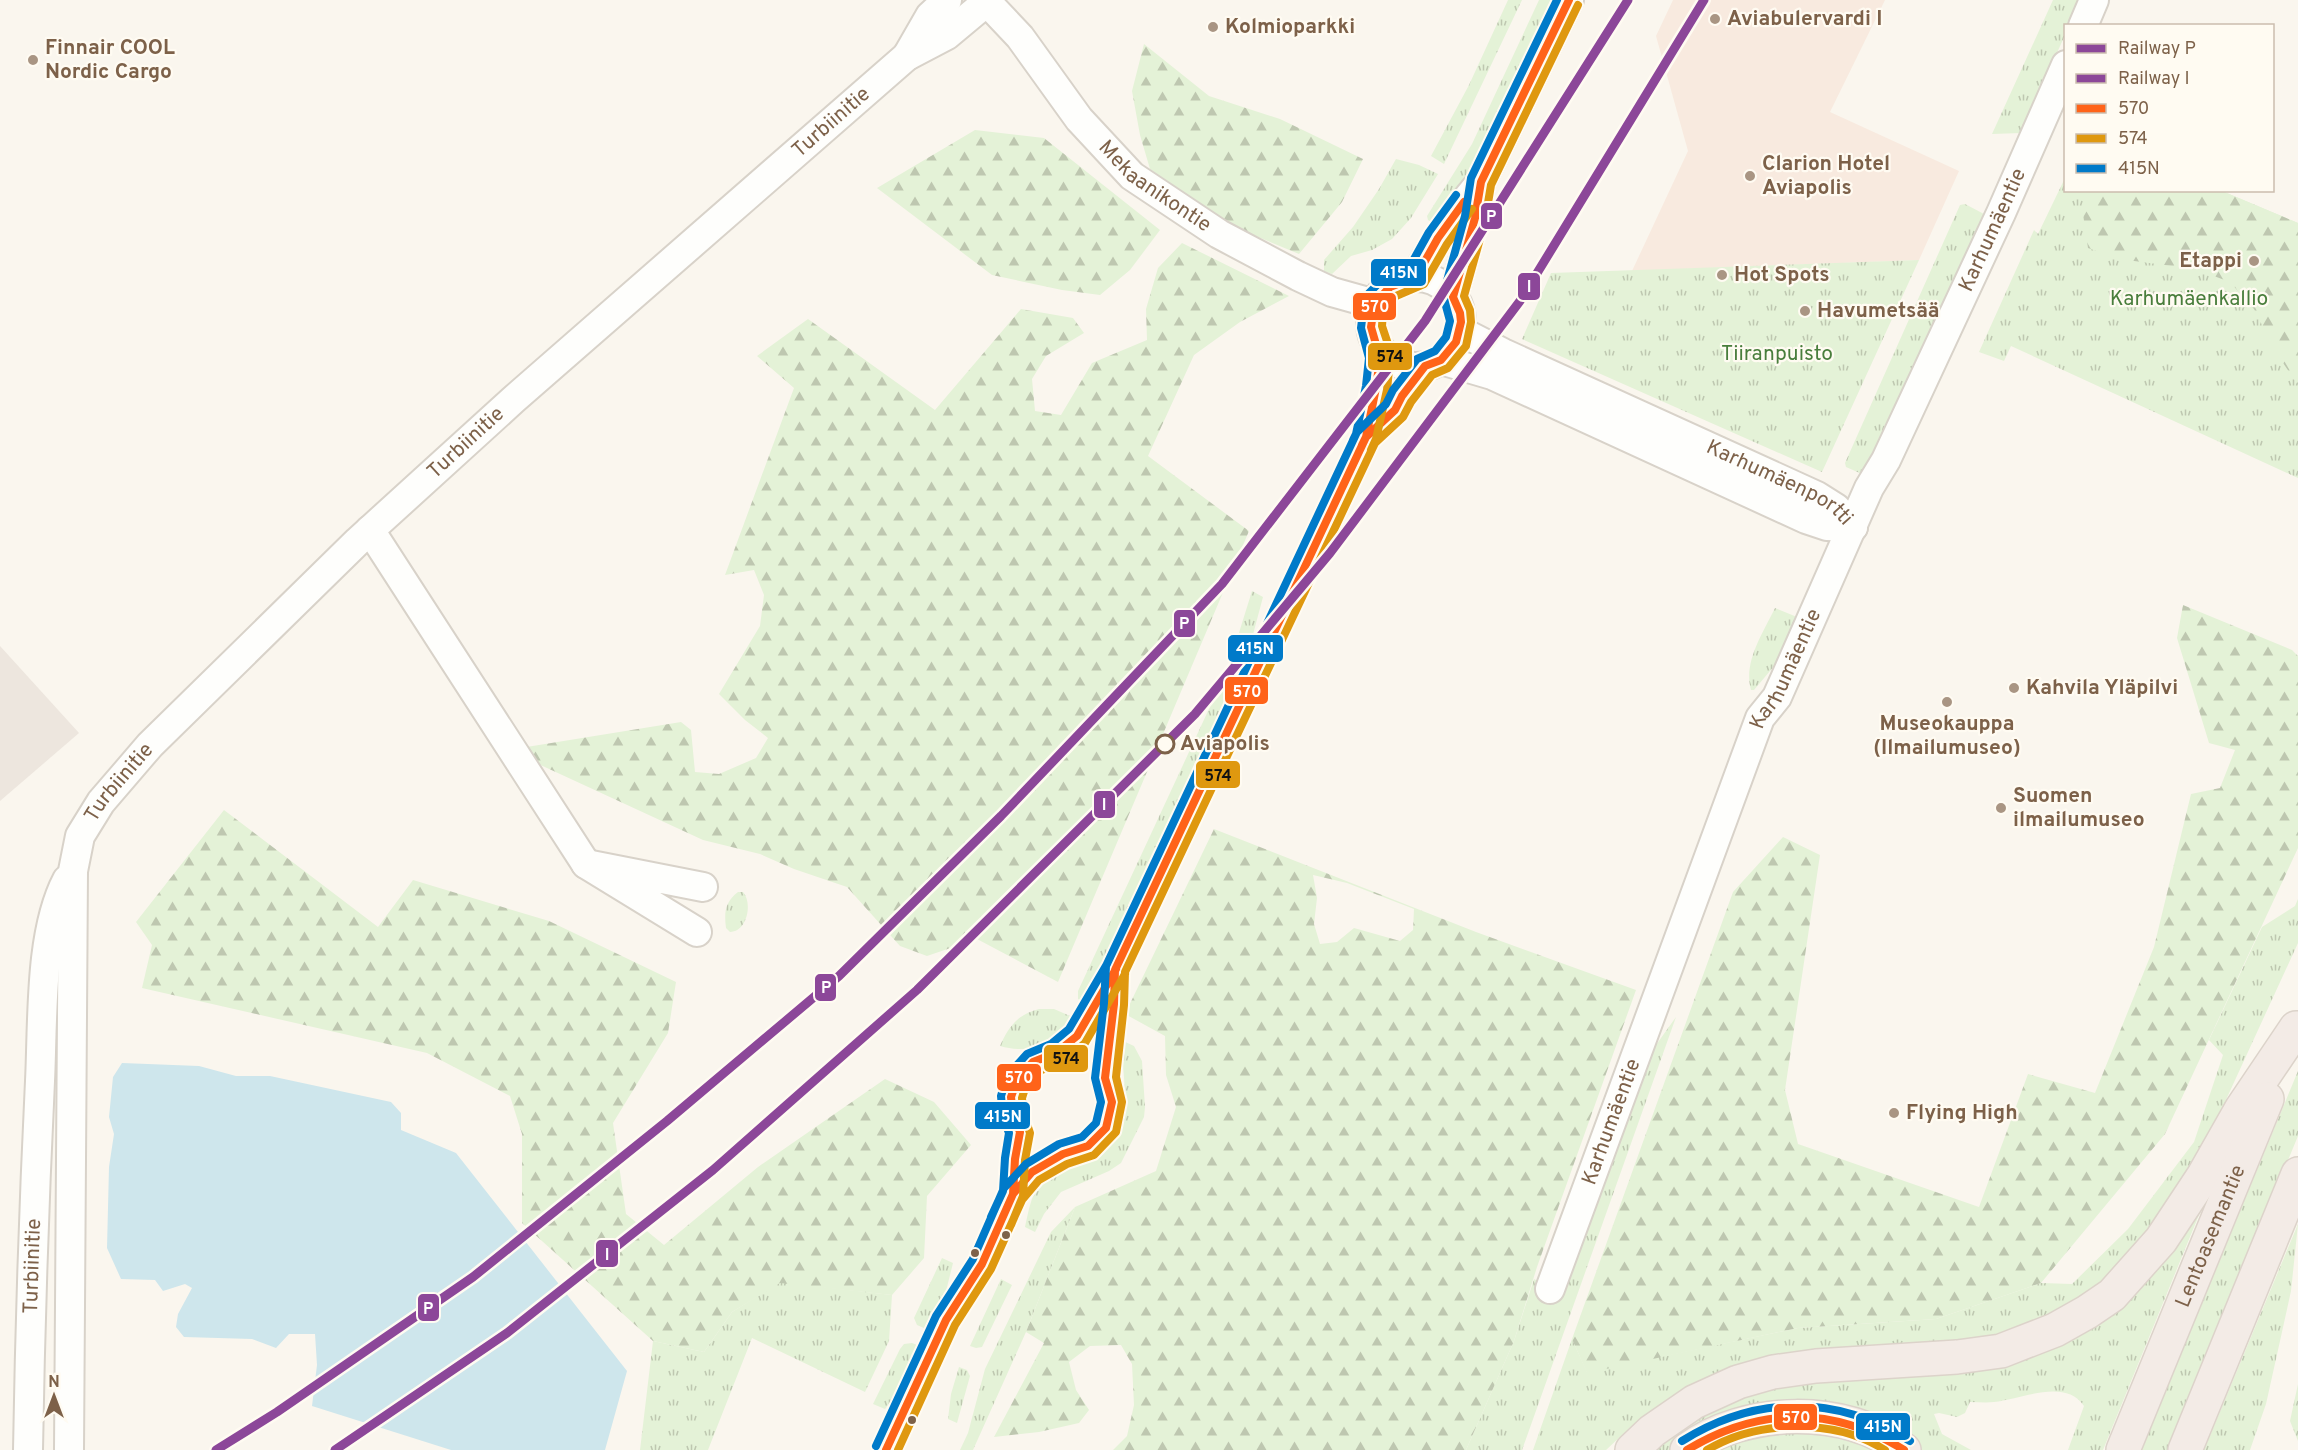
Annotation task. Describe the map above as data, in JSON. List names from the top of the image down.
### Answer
{
  "streets": {
    "highway": ["Lentoasemantie"],
    "street": [
      "Turbiinitie",
      "Mekaanikontie",
      "Karhumäentie",
      "Karhumäenportti"
    ]
  },
  "crossings": [
    ["Turbiinitie", "Mekaanikontie"],
    ["Mekaanikontie", "Karhumäenportti"],
    ["Karhumäentie", "Karhumäenportti"]
  ],
  "parks": ["Karhumäenkallio", "Tiiranpuisto"],
  "places": [
    "Aviabulervardi I",
    "Kolmioparkki",
    "Finnair COOL Nordic Cargo",
    "Clarion Hotel Aviapolis",
    "Etappi",
    "Hot Spots",
    "Havumetsää",
    "Kahvila Yläpilvi",
    "Museokauppa (Ilmailumuseo)",
    "Aviapolis",
    "Suomen ilmailumuseo",
    "Flying High"
  ],
  "lines": [
    "rail line P",
    "rail line I",
    "transit line 570",
    "transit line 415N",
    "transit line 574"
  ],
  "legend": [
    "Railway P",
    "Railway I",
    "570",
    "574",
    "415N"
  ],
  "north": "top"
}
